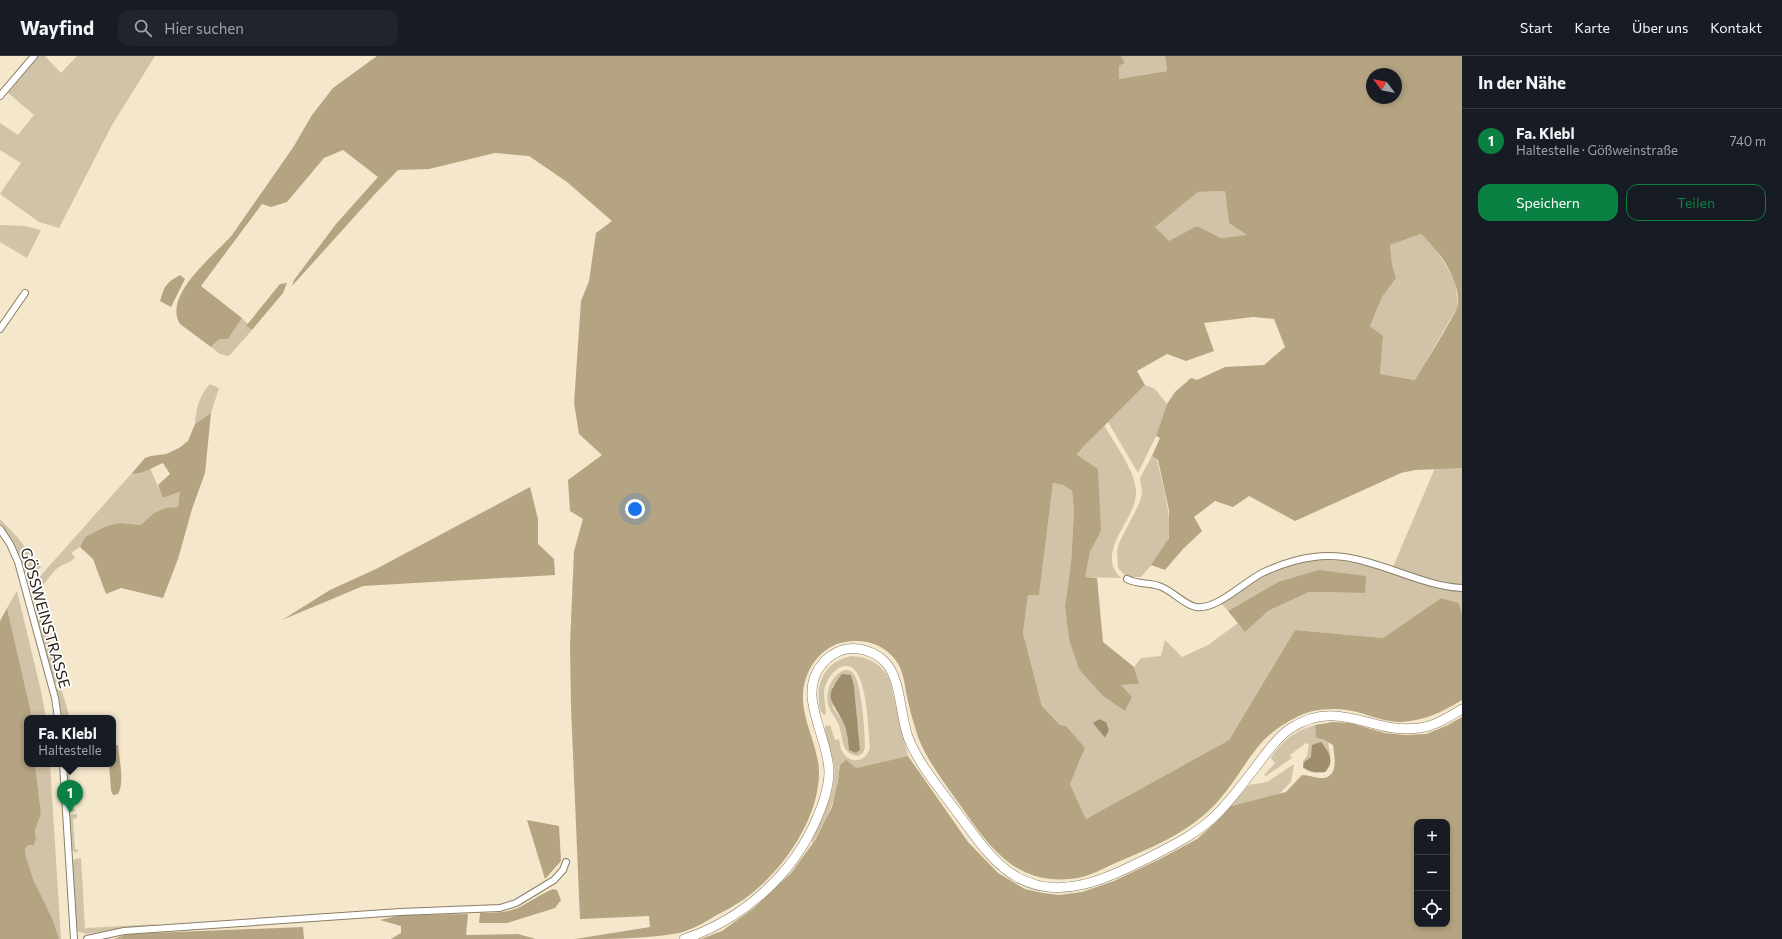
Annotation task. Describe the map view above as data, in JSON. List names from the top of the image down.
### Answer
{
  "streets": {
    "street": ["GÖSSWEINSTRASSE"]
  },
  "north": "top left",
  "page": {
    "header": "Wayfind",
    "search": "Hier suchen",
    "nav": [
      "Start",
      "Karte",
      "Über uns",
      "Kontakt"
    ],
    "heading": "In der Nähe",
    "list": [
      {
        "mark": "1",
        "name": "Fa. Klebl",
        "note": "Haltestelle · Gößweinstraße",
        "value": "740 m"
      }
    ],
    "buttons": ["Speichern", "Teilen"],
    "popup": ["Fa. Klebl", "Haltestelle"],
    "pins": "1",
    "map_buttons": ["+", "−"]
  }
}
